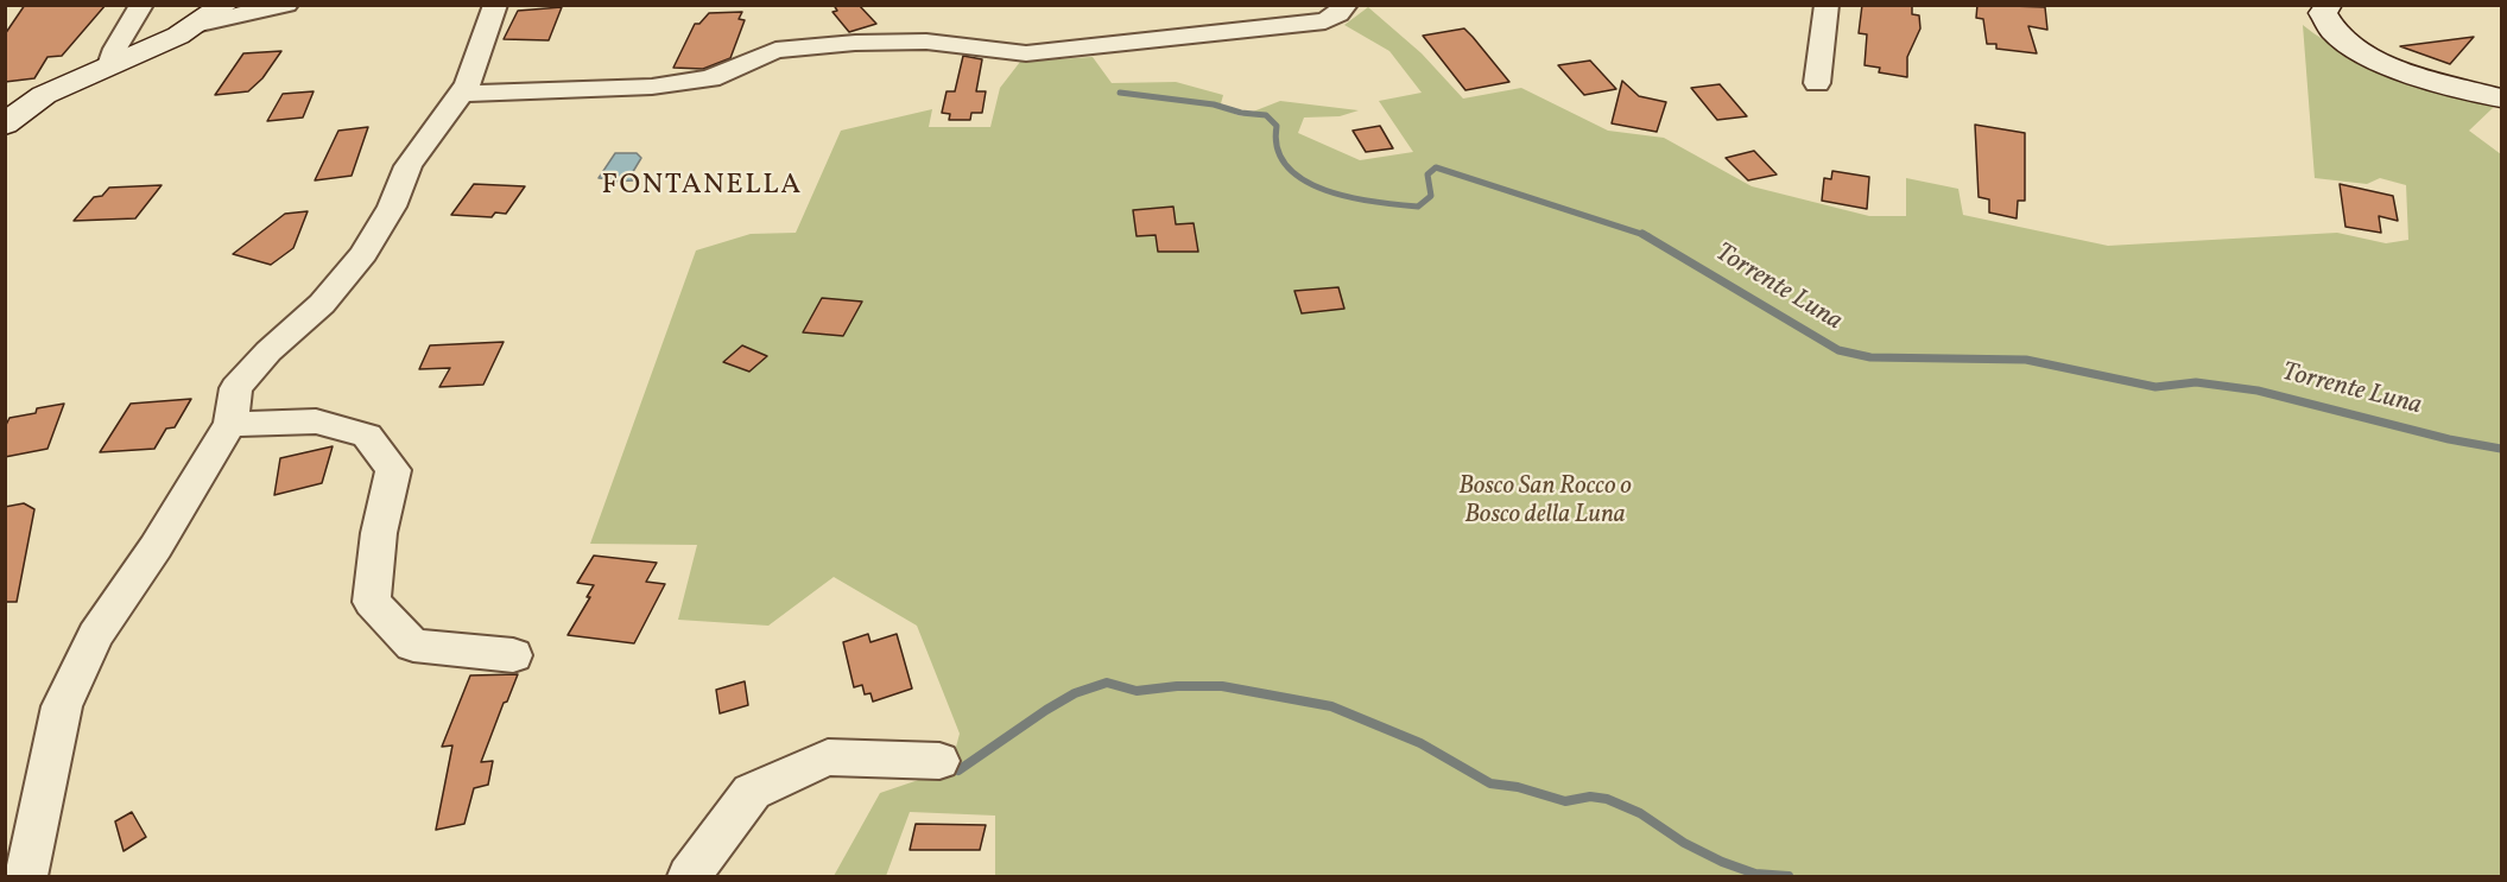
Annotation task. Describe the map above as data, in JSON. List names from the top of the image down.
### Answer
{
  "districts": ["FONTANELLA"],
  "water": ["Torrente Luna"],
  "parks": ["Bosco San Rocco o Bosco della Luna"]
}
